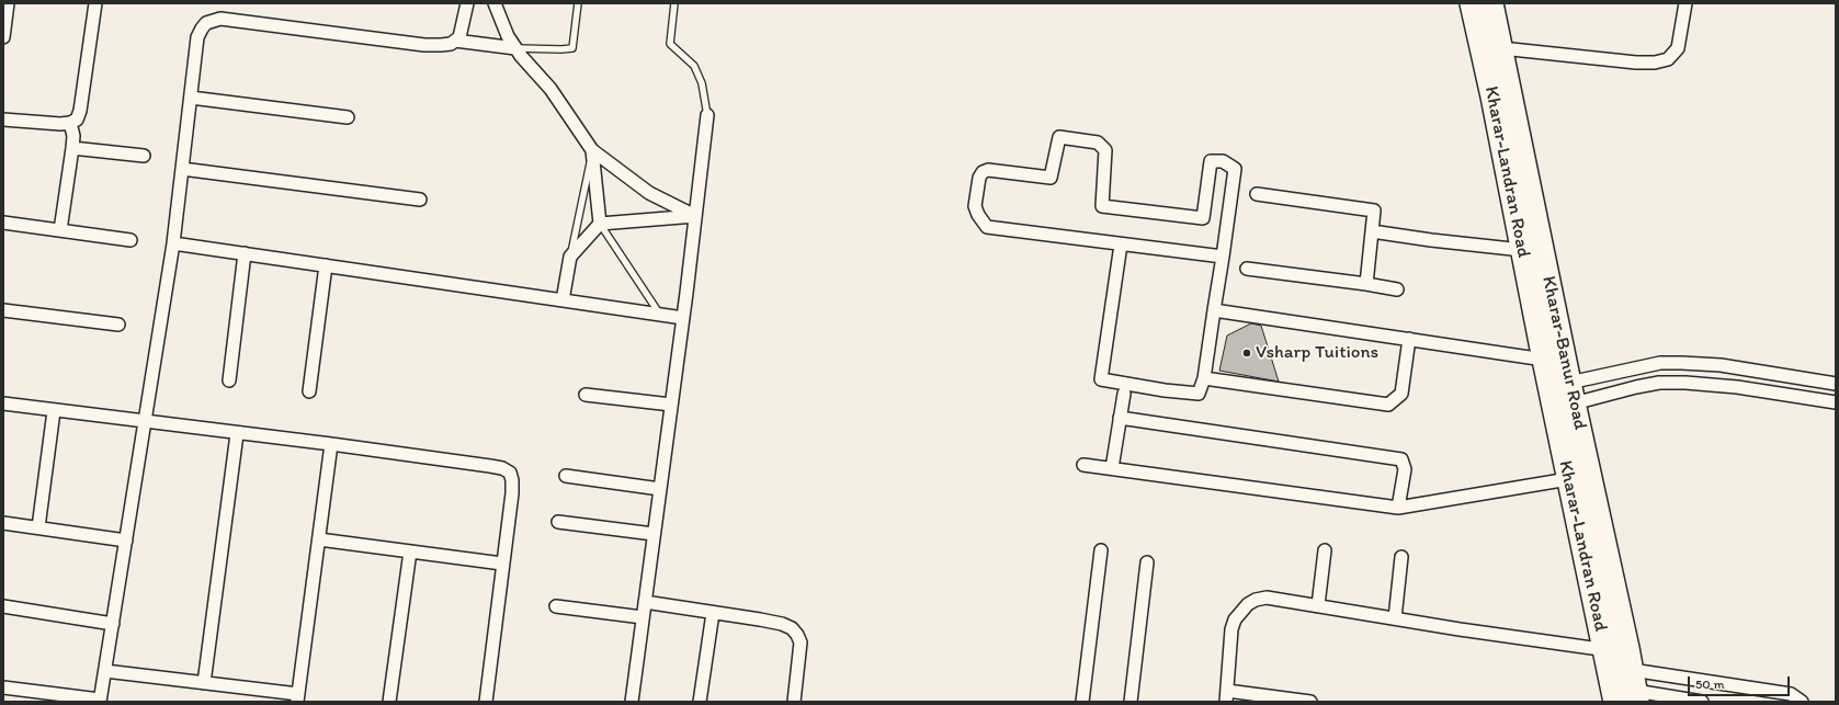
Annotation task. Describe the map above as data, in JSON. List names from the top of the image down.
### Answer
{
  "streets": {
    "highway": ["Kharar-Landran Road", "Kharar-Banur Road"]
  },
  "places": ["Vsharp Tuitions"],
  "scale_bar": "50 m"
}
